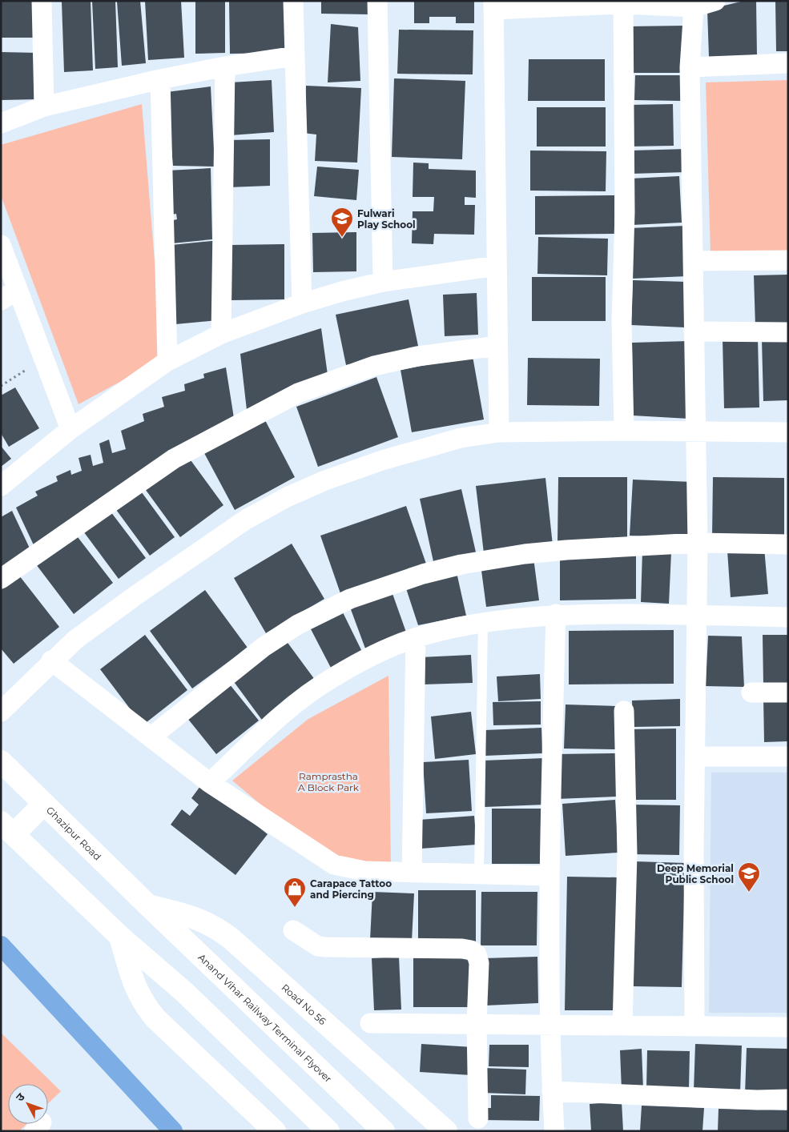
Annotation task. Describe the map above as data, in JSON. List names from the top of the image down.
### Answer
{
  "streets": {
    "main road": ["Ghazipur Road", "Road No 56", "Anand Vihar Railway Terminal Flyover"]
  },
  "crossings": [
    ["Ghazipur Road", "Road No 56"],
    ["Ghazipur Road", "Anand Vihar Railway Terminal Flyover"],
    ["Road No 56", "Anand Vihar Railway Terminal Flyover"]
  ],
  "parks": ["Ramprastha A Block Park"],
  "places": {
    "school or university": ["Fulwari Play School", "Deep Memorial Public School"],
    "shop": ["Carapace Tattoo and Piercing"]
  },
  "north": "top left"
}
